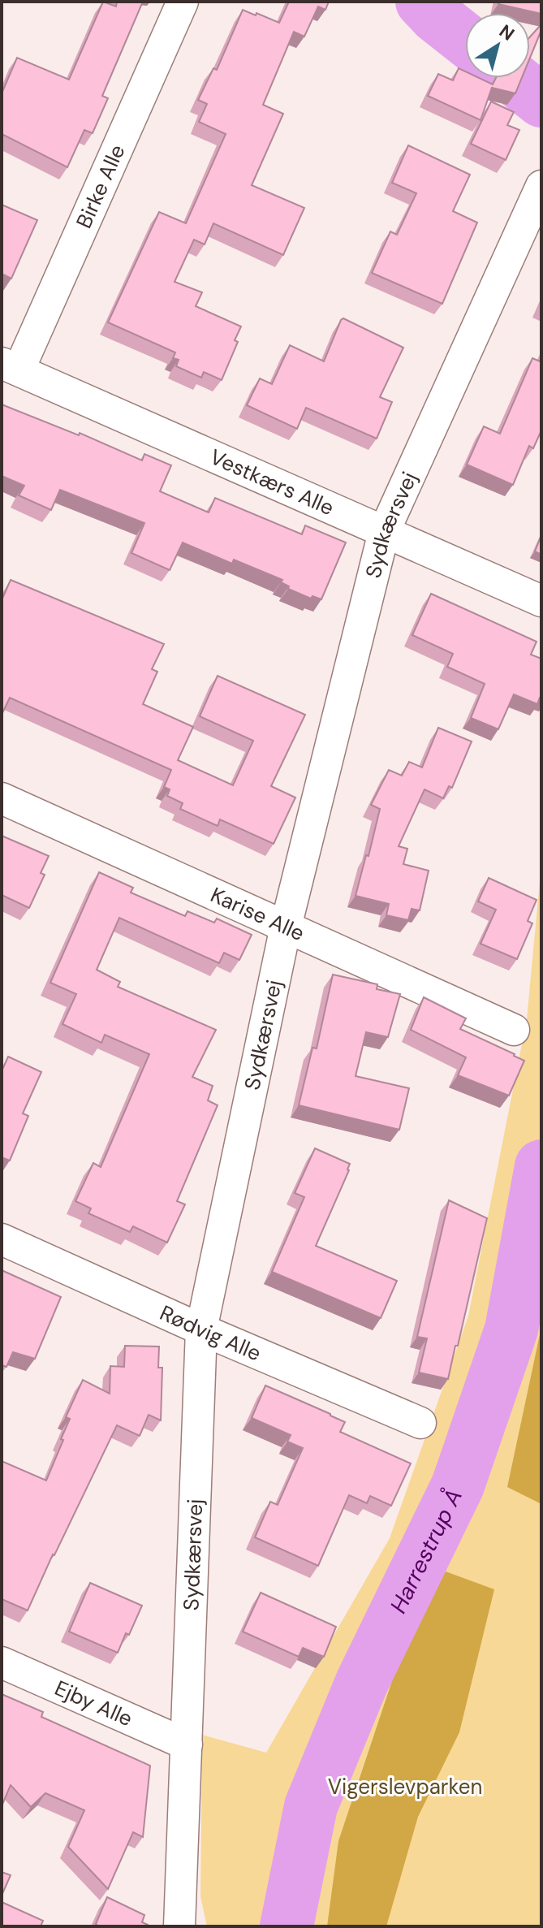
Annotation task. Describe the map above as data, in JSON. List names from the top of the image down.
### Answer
{
  "streets": {
    "street": [
      "Birke Alle",
      "Vestkærs Alle",
      "Sydkærsvej",
      "Karise Alle",
      "Rødvig Alle",
      "Ejby Alle"
    ]
  },
  "crossings": [
    ["Birke Alle", "Vestkærs Alle"],
    ["Vestkærs Alle", "Sydkærsvej"],
    ["Sydkærsvej", "Karise Alle"],
    ["Sydkærsvej", "Rødvig Alle"],
    ["Sydkærsvej", "Ejby Alle"]
  ],
  "water": ["Harrestrup Å"],
  "parks": ["Vigerslevparken"],
  "north": "top right"
}
